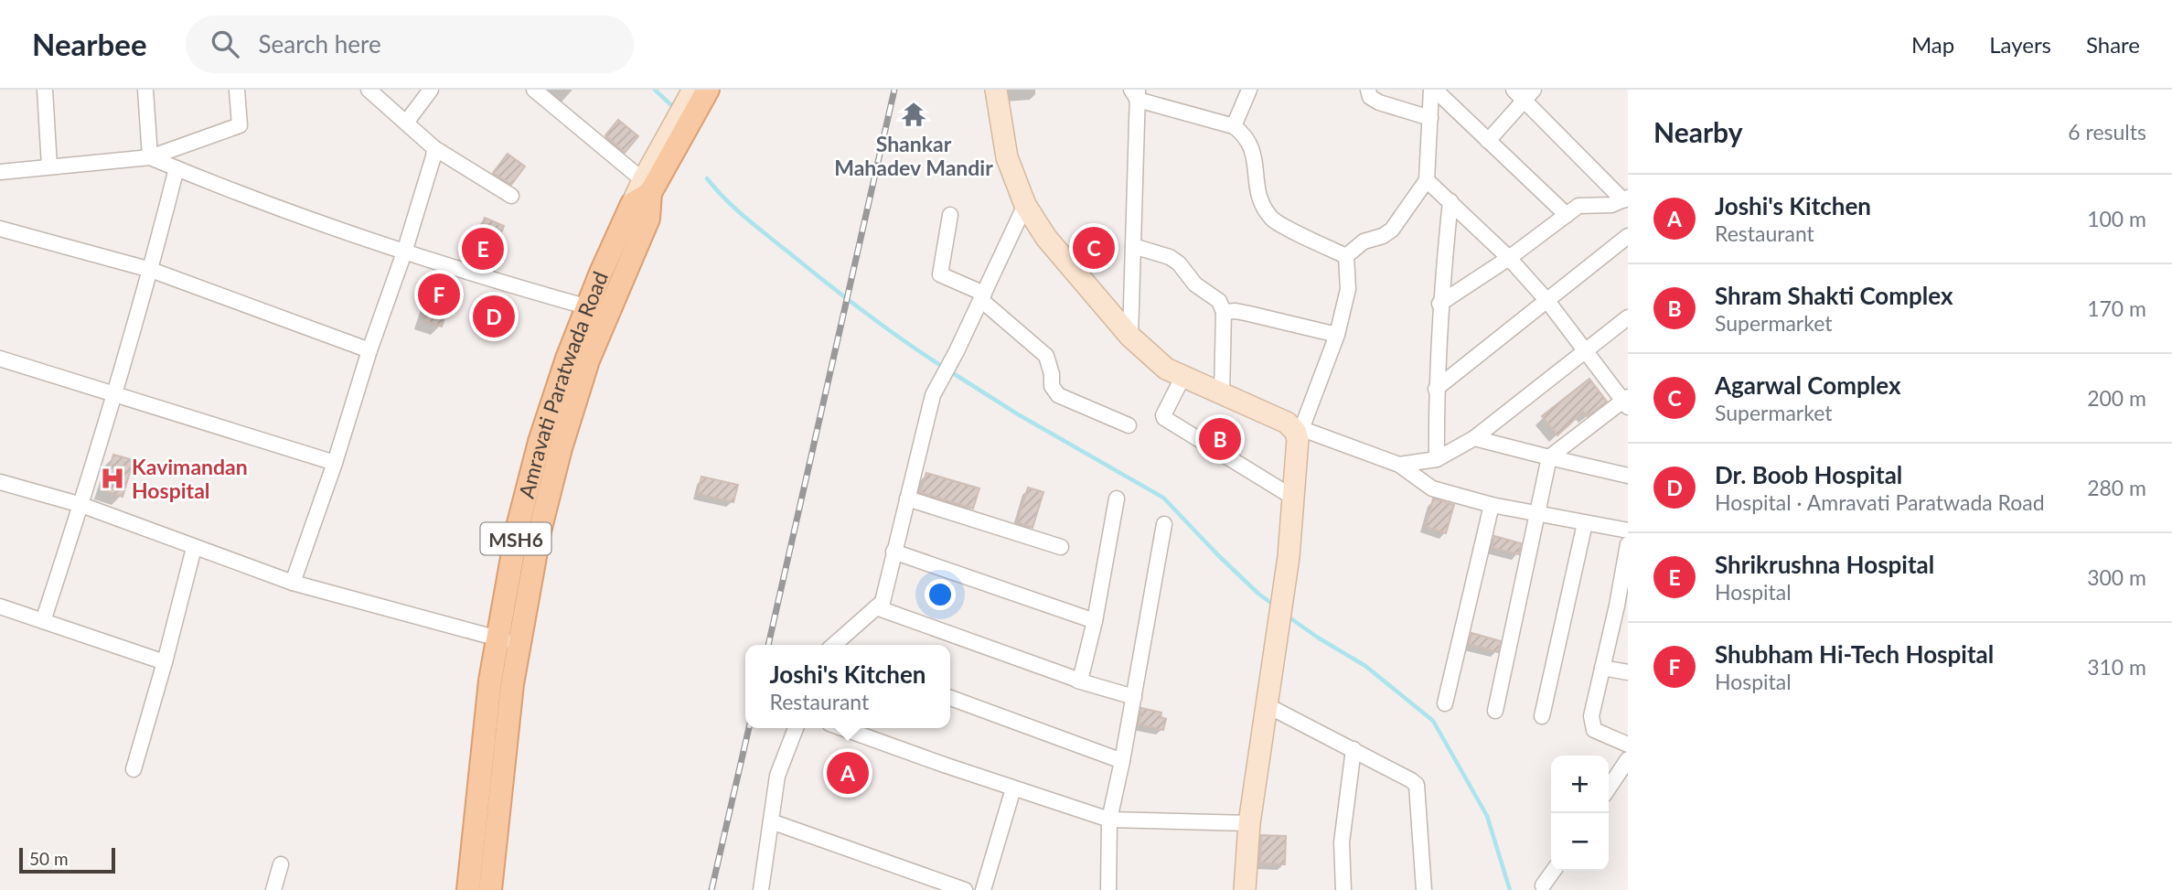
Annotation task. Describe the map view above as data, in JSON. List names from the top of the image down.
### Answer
{
  "streets": {
    "main road": ["Amravati Paratwada Road", "MSH6"]
  },
  "crossings": [
    ["Amravati Paratwada Road", "MSH6"]
  ],
  "places": {
    "temple": ["Shankar Mahadev Mandir"],
    "hospital": ["Kavimandan Hospital"]
  },
  "scale_bar": "50 m",
  "page": {
    "header": "Nearbee",
    "search": "Search here",
    "nav": ["Map", "Layers", "Share"],
    "heading": ["Nearby", "6 results"],
    "list": [
      {
        "mark": "A",
        "name": "Joshi's Kitchen",
        "note": "Restaurant",
        "value": "100 m"
      },
      {
        "mark": "B",
        "name": "Shram Shakti Complex",
        "note": "Supermarket",
        "value": "170 m"
      },
      {
        "mark": "C",
        "name": "Agarwal Complex",
        "note": "Supermarket",
        "value": "200 m"
      },
      {
        "mark": "D",
        "name": "Dr. Boob Hospital",
        "note": "Hospital · Amravati Paratwada Road",
        "value": "280 m"
      },
      {
        "mark": "E",
        "name": "Shrikrushna Hospital",
        "note": "Hospital",
        "value": "300 m"
      },
      {
        "mark": "F",
        "name": "Shubham Hi-Tech Hospital",
        "note": "Hospital",
        "value": "310 m"
      }
    ],
    "pins": [
      "C",
      "E",
      "F",
      "D",
      "B",
      "A"
    ],
    "popup": ["Joshi's Kitchen", "Restaurant"],
    "map_buttons": ["+", "−"],
    "scale": "50 m"
  }
}
